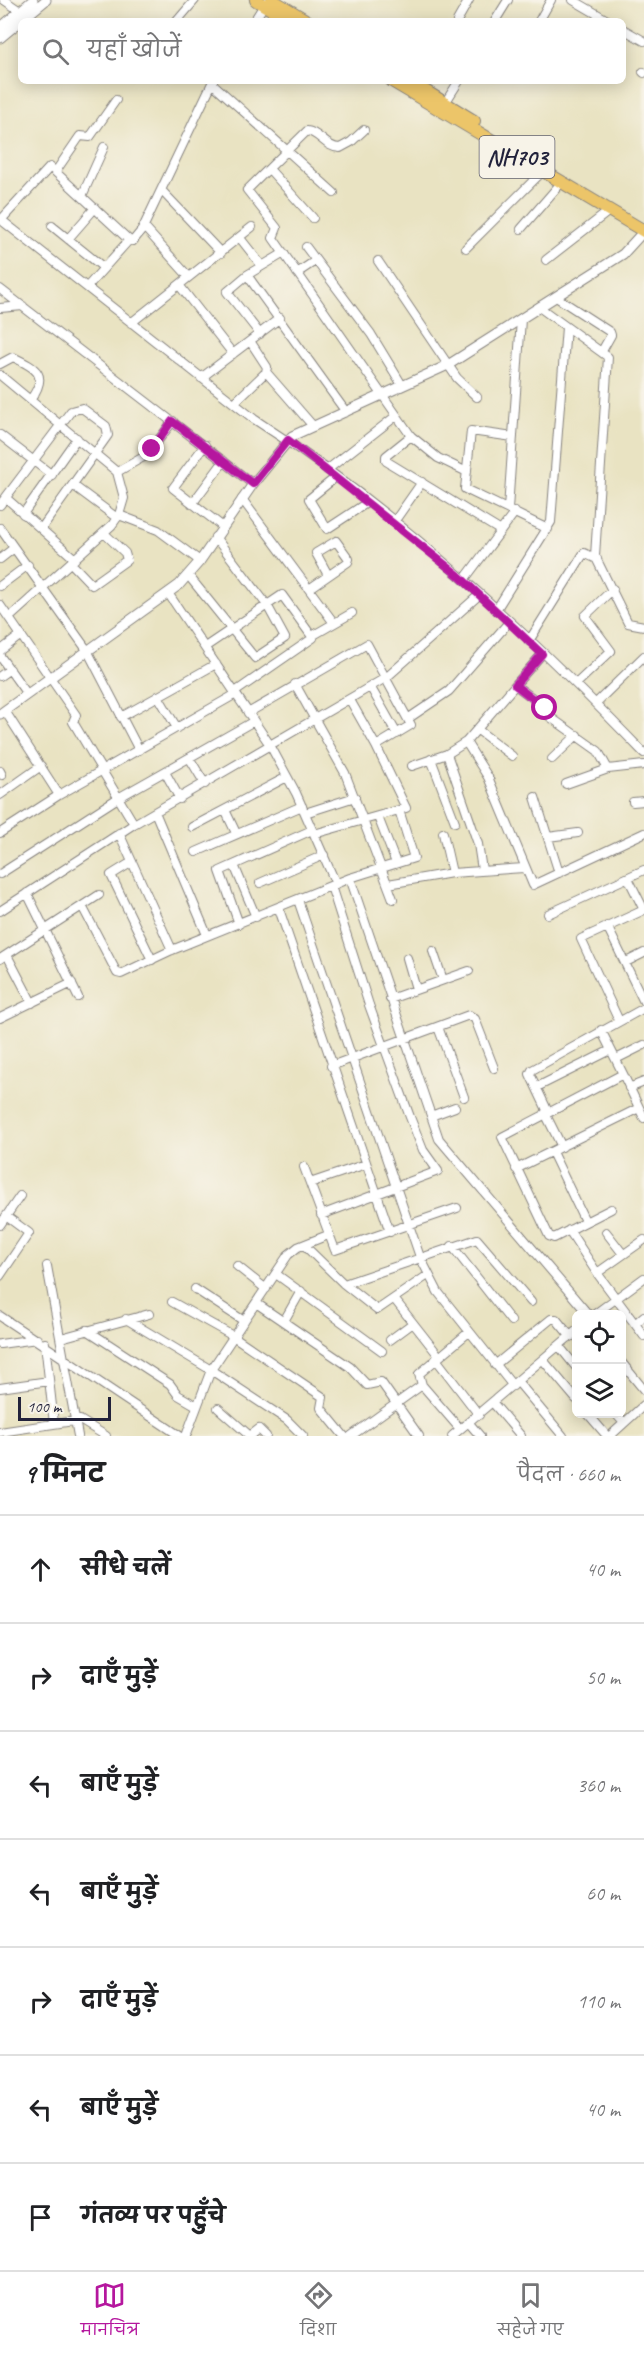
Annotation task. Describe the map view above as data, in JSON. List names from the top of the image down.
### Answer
{
  "streets": {
    "highway": ["NH703"]
  },
  "scale_bar": "100 m",
  "page": {
    "search": "यहाँ खोजें",
    "scale": "100 m",
    "heading": ["9 मिनट", "पैदल · 660 m"],
    "list": [
      ["सीधे चलें", "40 m"],
      ["दाएँ मुड़ें", "50 m"],
      ["बाएँ मुड़ें", "360 m"],
      ["बाएँ मुड़ें", "60 m"],
      ["दाएँ मुड़ें", "110 m"],
      ["बाएँ मुड़ें", "40 m"],
      "गंतव्य पर पहुँचे"
    ],
    "nav": ["मानचित्र", "दिशा", "सहेजे गए"]
  }
}
